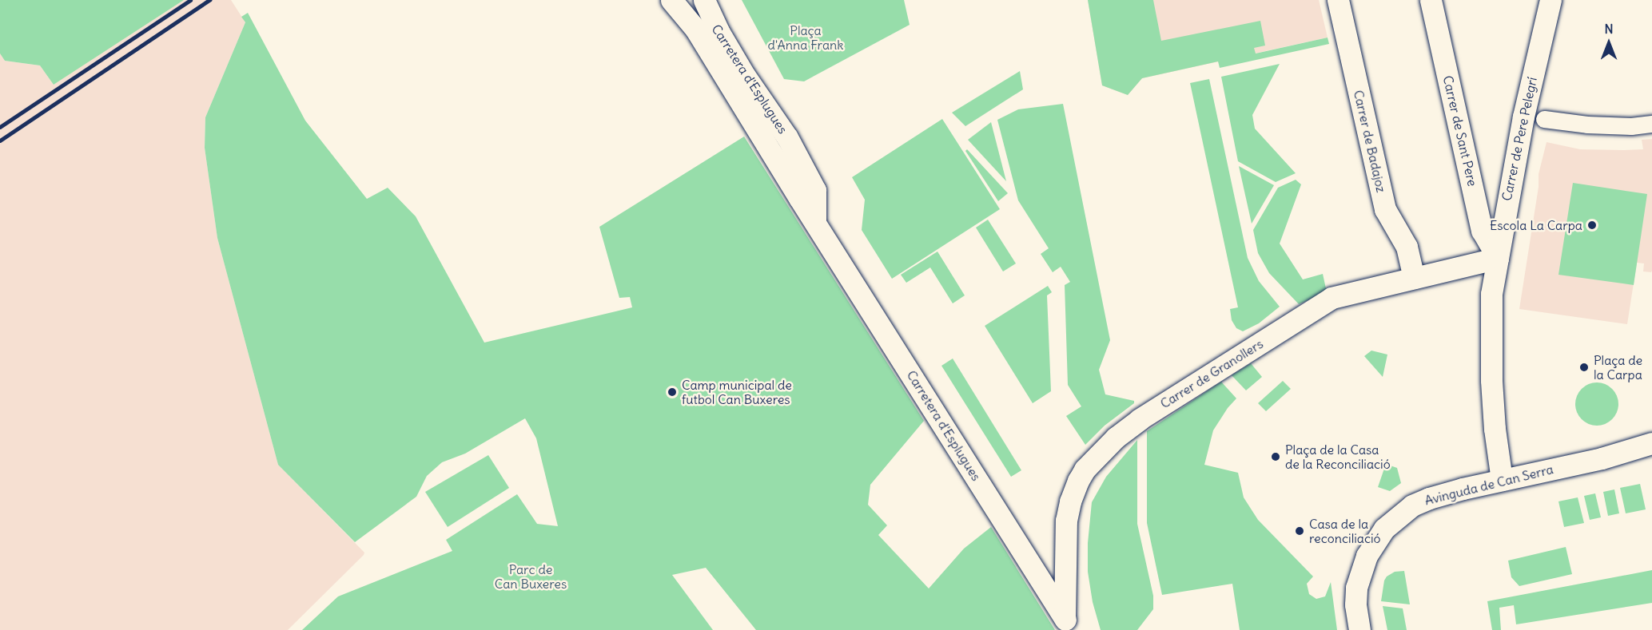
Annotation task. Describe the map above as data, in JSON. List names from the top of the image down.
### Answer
{
  "streets": {
    "street": [
      "Carretera d'Esplugues",
      "Carrer de Sant Pere",
      "Carrer de Pere Pelegrí",
      "Carrer de Badajoz",
      "Carrer de Granollers",
      "Avinguda de Can Serra"
    ]
  },
  "crossings": [
    ["Carretera d'Esplugues", "Carrer de Granollers"],
    ["Carrer de Sant Pere", "Carrer de Pere Pelegrí"],
    ["Carrer de Sant Pere", "Carrer de Granollers"],
    ["Carrer de Pere Pelegrí", "Carrer de Granollers"],
    ["Carrer de Pere Pelegrí", "Avinguda de Can Serra"],
    ["Carrer de Badajoz", "Carrer de Granollers"]
  ],
  "parks": ["Plaça d'Anna Frank", "Parc de Can Buxeres"],
  "places": [
    "Escola La Carpa",
    "Plaça de la Carpa",
    "Camp municipal de futbol Can Buxeres",
    "Plaça de la Casa de la Reconciliació",
    "Casa de la reconciliació"
  ],
  "north": "top"
}
